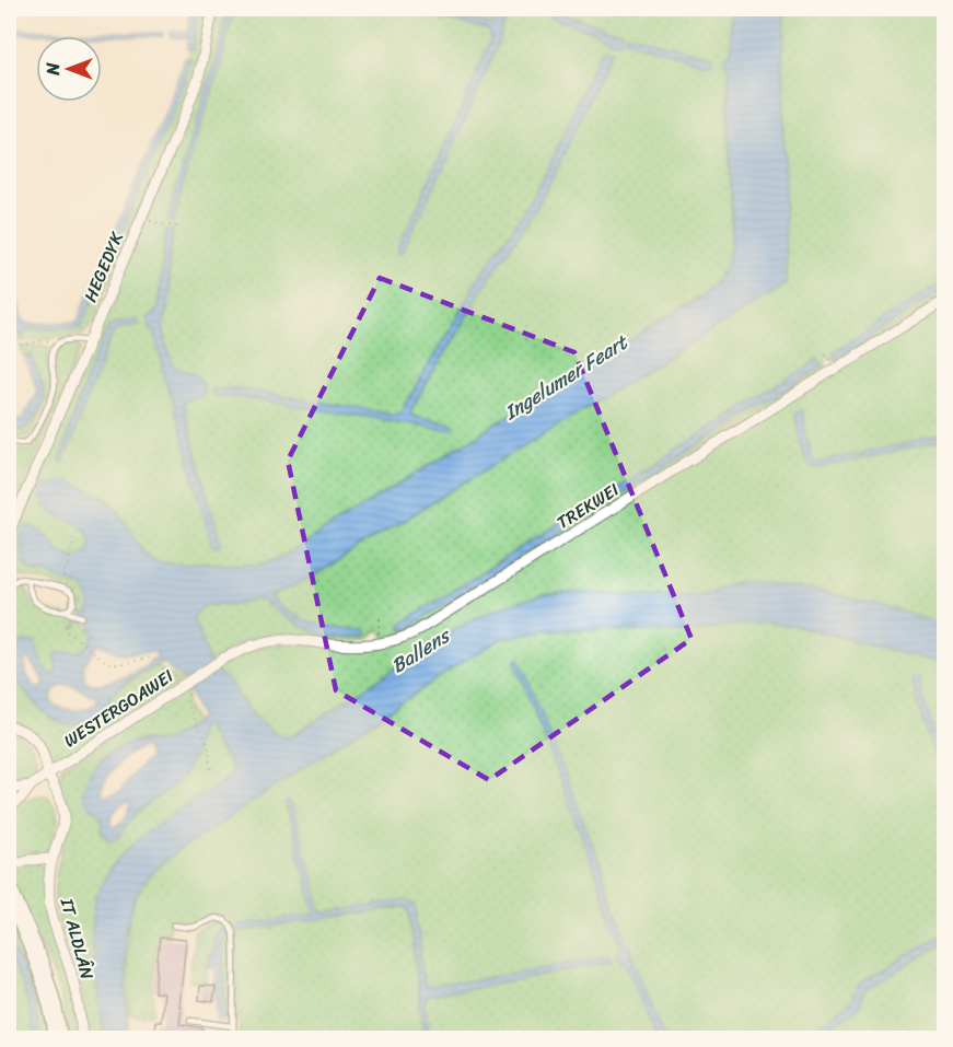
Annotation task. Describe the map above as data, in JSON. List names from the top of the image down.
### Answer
{
  "streets": {
    "street": [
      "HEGEDYK",
      "TREKWEI",
      "WESTERGOAWEI",
      "IT ALDLÂN"
    ]
  },
  "crossings": [
    ["TREKWEI", "WESTERGOAWEI"],
    ["WESTERGOAWEI", "IT ALDLÂN"]
  ],
  "water": ["Ingelumer Feart", "Ballens"],
  "north": "left"
}
